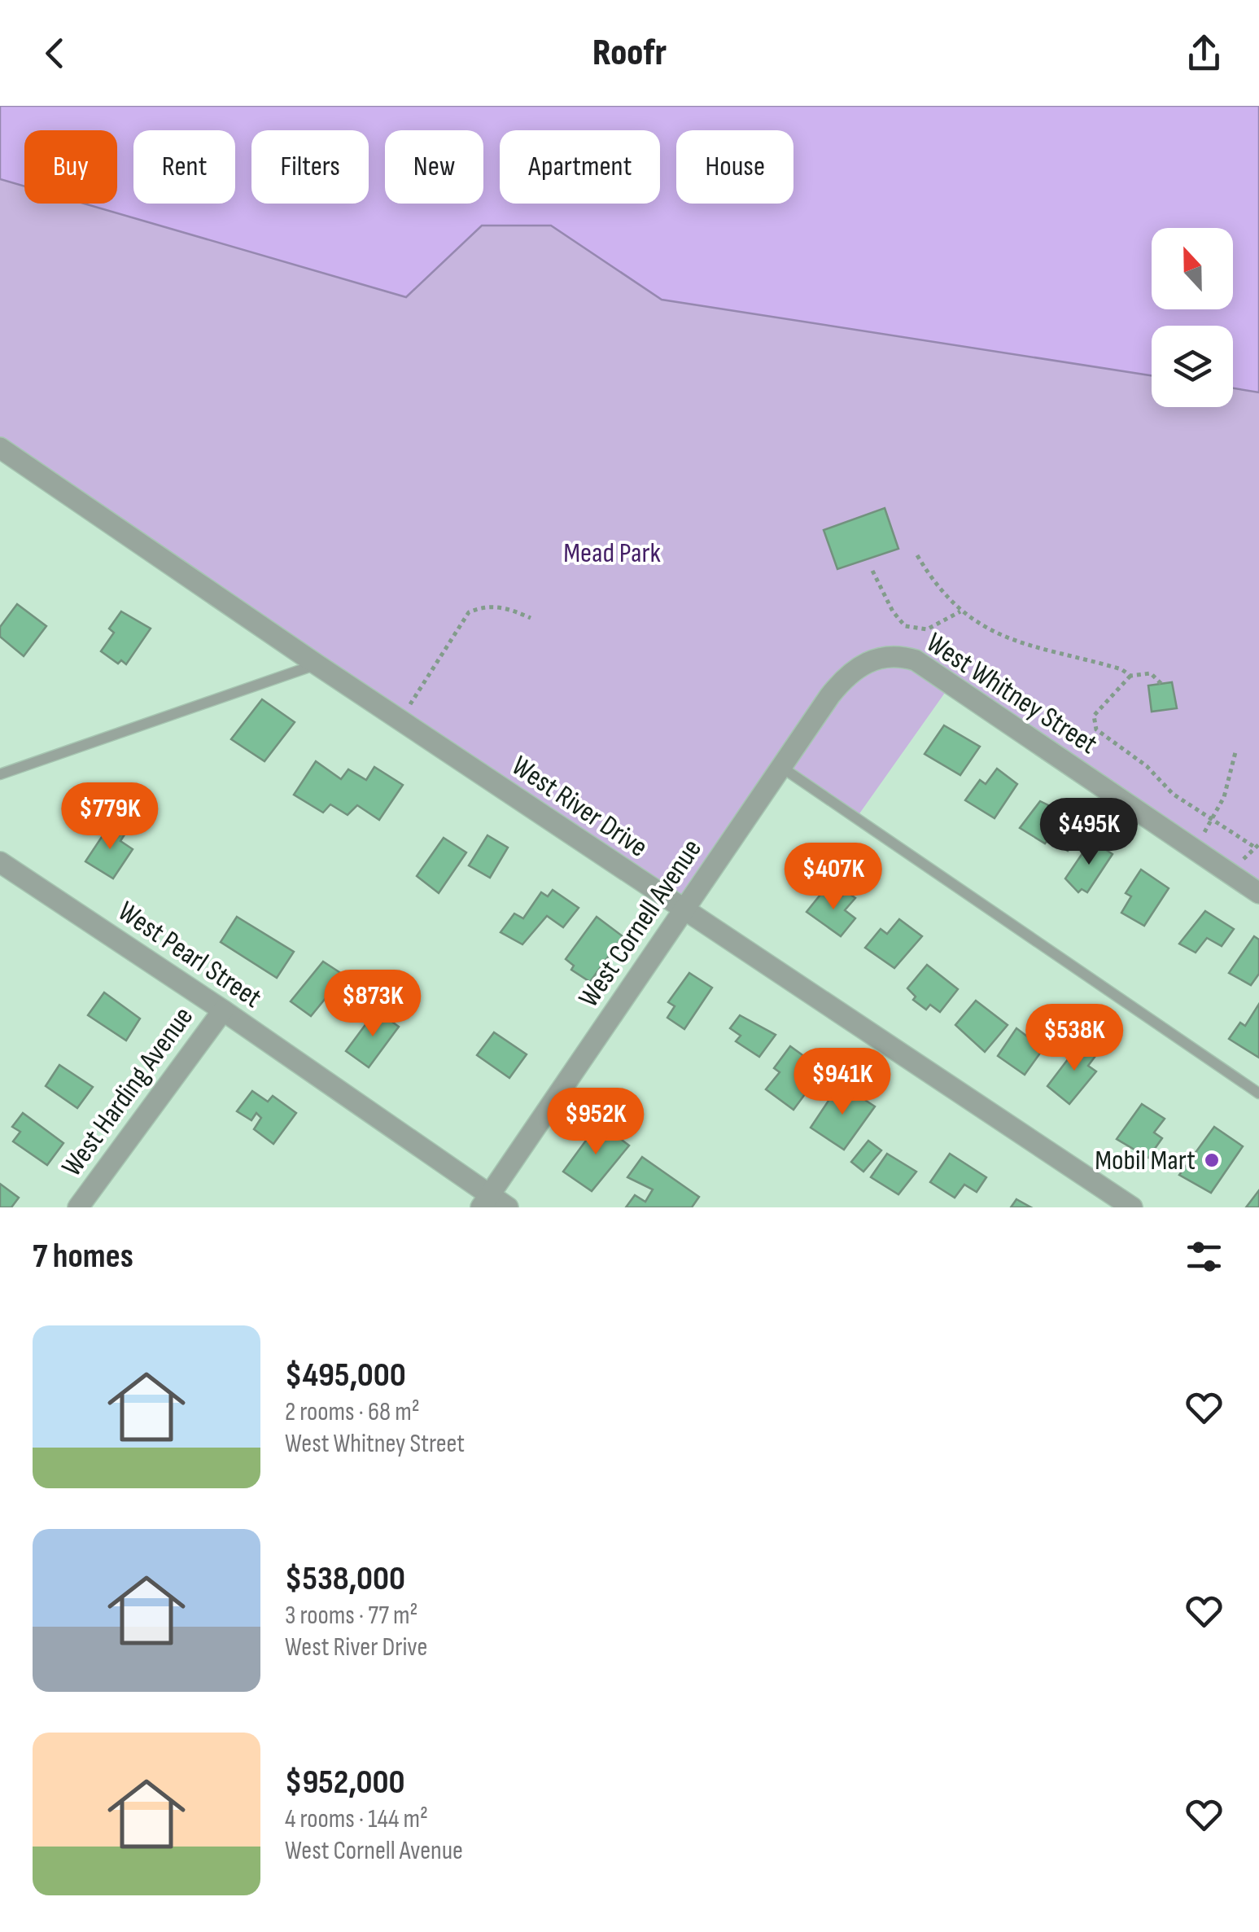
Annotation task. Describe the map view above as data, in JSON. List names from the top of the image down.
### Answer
{
  "streets": {
    "street": [
      "West Whitney Street",
      "West River Drive",
      "West Cornell Avenue",
      "West Pearl Street",
      "West Harding Avenue"
    ]
  },
  "crossings": [
    ["West Whitney Street", "West Cornell Avenue"],
    ["West River Drive", "West Cornell Avenue"],
    ["West Cornell Avenue", "West Pearl Street"],
    ["West Pearl Street", "West Harding Avenue"]
  ],
  "parks": ["Mead Park"],
  "places": ["Mobil Mart"],
  "north": "top",
  "page": {
    "header": "Roofr",
    "chip": [
      "Buy",
      "Rent",
      "Filters",
      "New",
      "Apartment",
      "House"
    ],
    "price": [
      "$779K",
      "$495K",
      "$407K",
      "$873K",
      "$538K",
      "$941K",
      "$952K"
    ],
    "heading": "7 homes",
    "list": [
      {
        "name": "$495,000",
        "note": "2 rooms · 68 m² · West Whitney Street"
      },
      {
        "name": "$538,000",
        "note": "3 rooms · 77 m² · West River Drive"
      },
      {
        "name": "$952,000",
        "note": "4 rooms · 144 m² · West Cornell Avenue"
      }
    ]
  }
}
